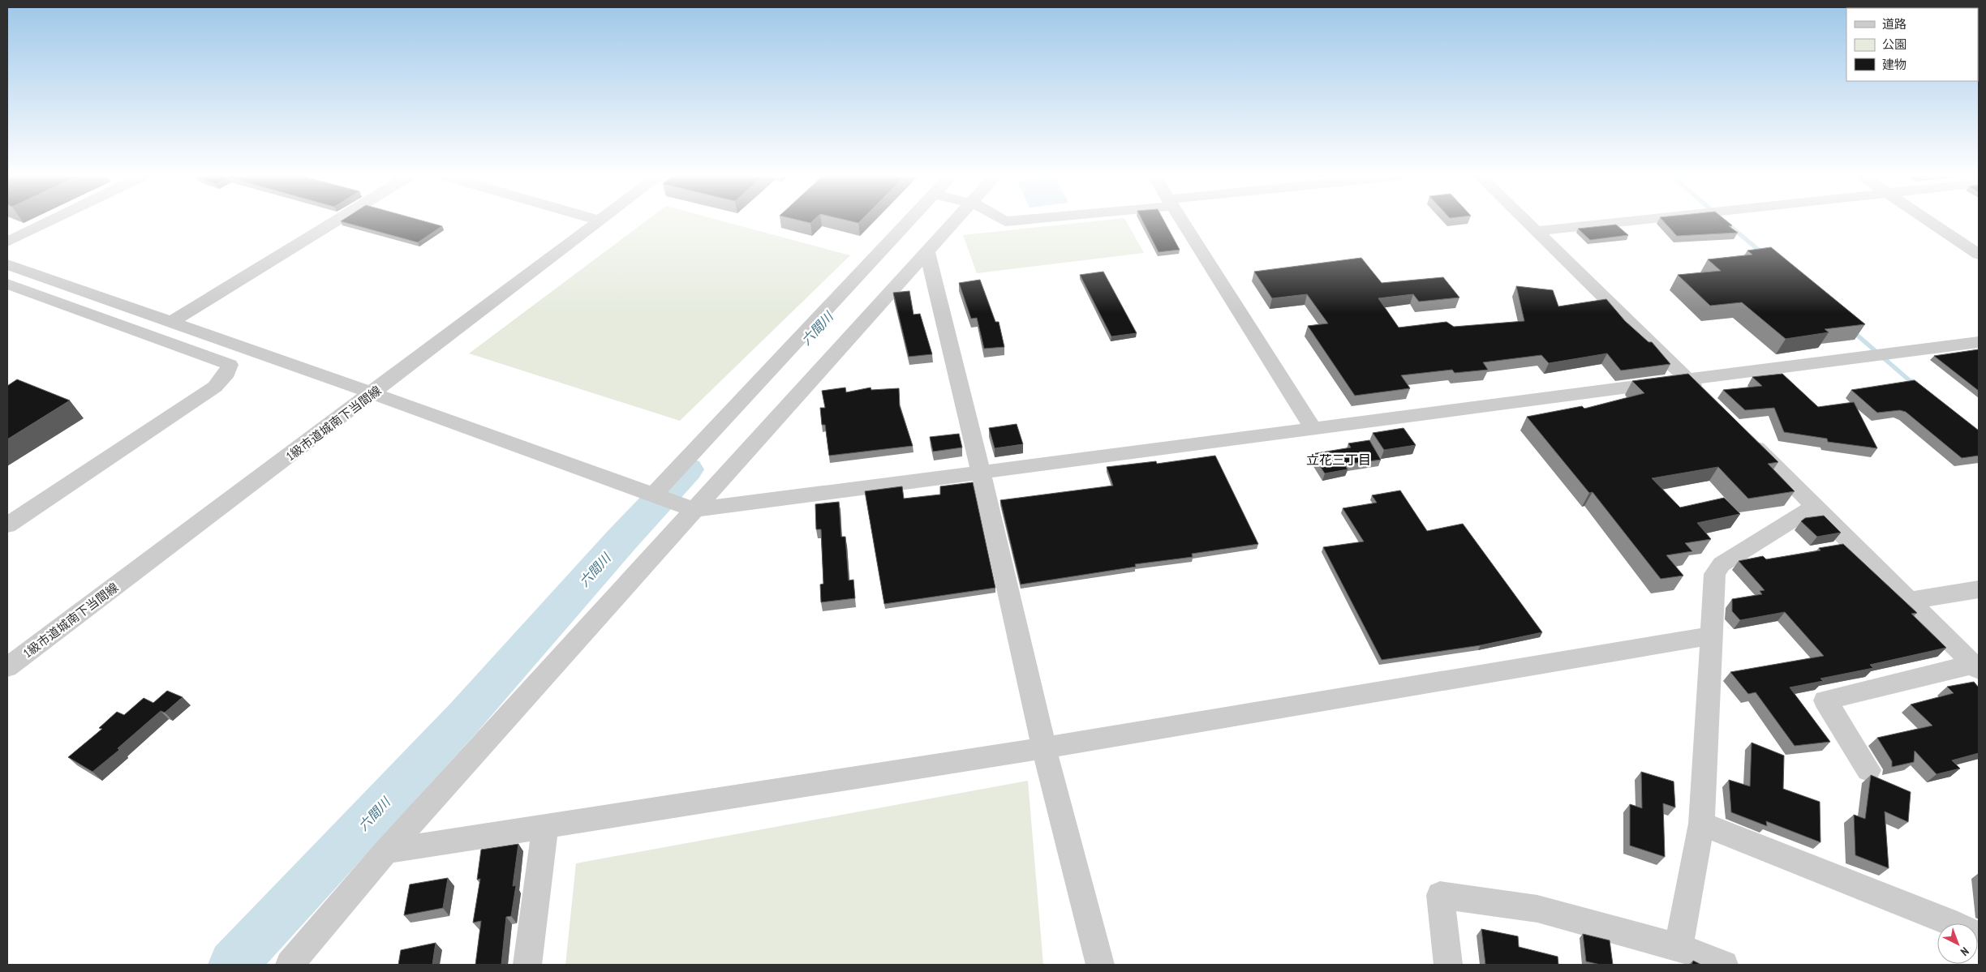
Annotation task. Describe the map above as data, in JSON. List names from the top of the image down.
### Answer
{
  "streets": {
    "street": ["1級市道城南下当間線"]
  },
  "districts": ["立花三丁目"],
  "water": ["六間川"],
  "legend": ["道路", "公園", "建物"],
  "north": "bottom right"
}
